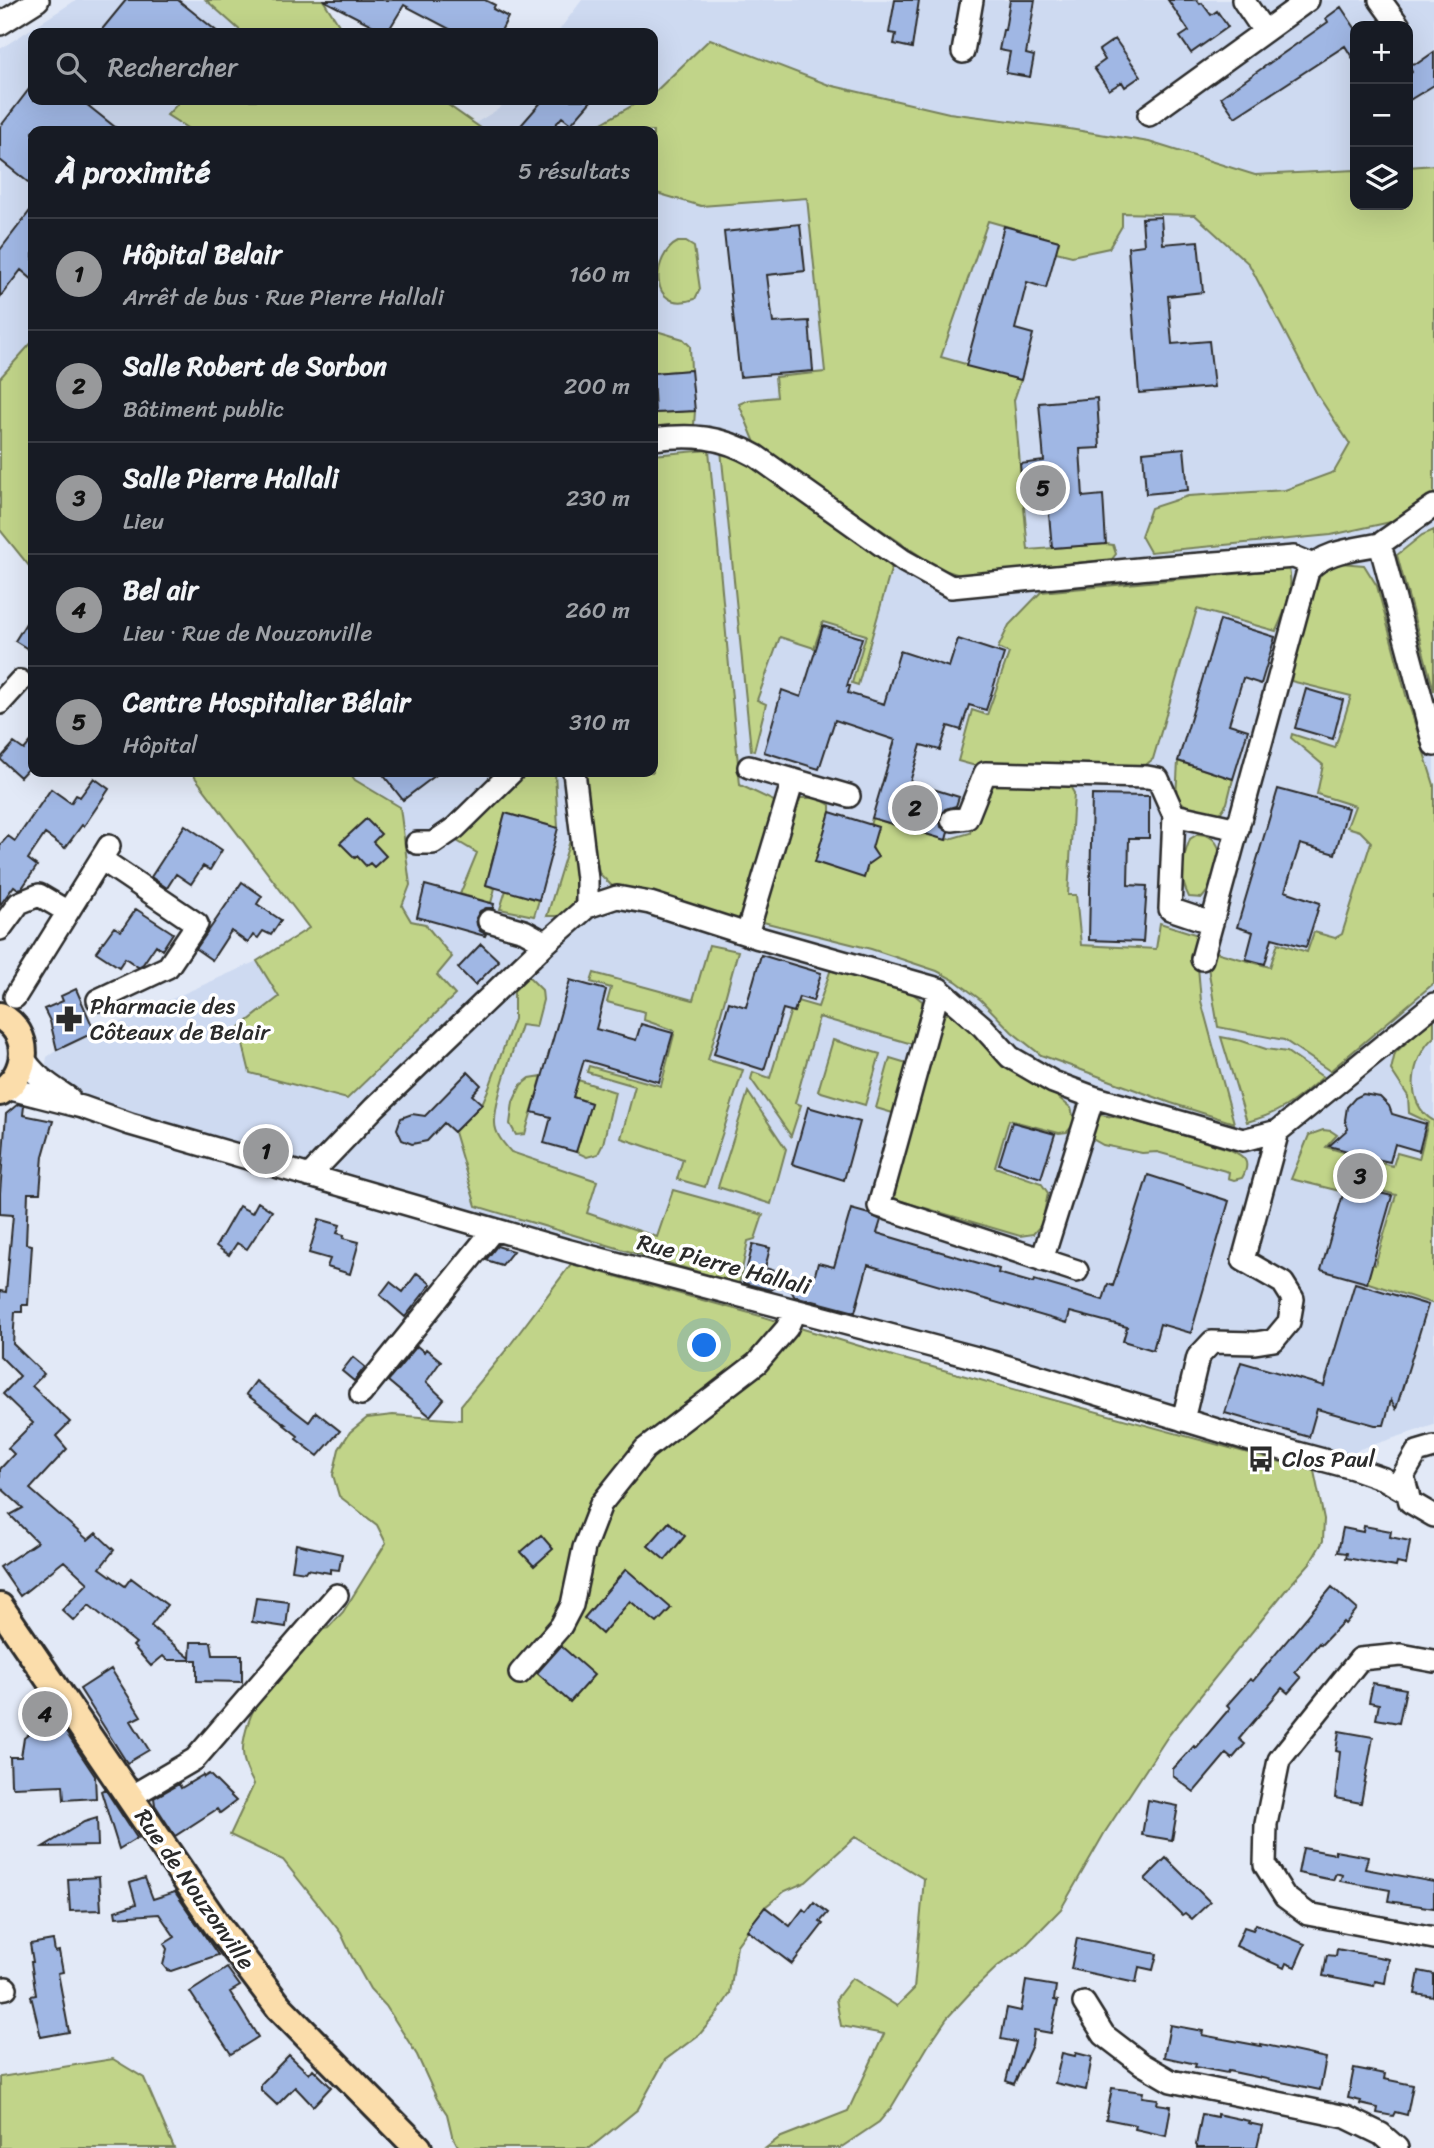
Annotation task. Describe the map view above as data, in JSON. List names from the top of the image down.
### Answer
{
  "streets": {
    "main road": ["Rue de Nouzonville"],
    "street": ["Rue Pierre Hallali"]
  },
  "places": {
    "pharmacy": ["Pharmacie des Côteaux de Belair"],
    "bus stop": ["Clos Paul"]
  },
  "page": {
    "map_buttons": ["+", "−"],
    "search": "Rechercher",
    "heading": ["À proximité", "5 résultats"],
    "list": [
      {
        "mark": "1",
        "name": "Hôpital Belair",
        "note": "Arrêt de bus · Rue Pierre Hallali",
        "value": "160 m"
      },
      {
        "mark": "2",
        "name": "Salle Robert de Sorbon",
        "note": "Bâtiment public",
        "value": "200 m"
      },
      {
        "mark": "3",
        "name": "Salle Pierre Hallali",
        "note": "Lieu",
        "value": "230 m"
      },
      {
        "mark": "4",
        "name": "Bel air",
        "note": "Lieu · Rue de Nouzonville",
        "value": "260 m"
      },
      {
        "mark": "5",
        "name": "Centre Hospitalier Bélair",
        "note": "Hôpital",
        "value": "310 m"
      }
    ],
    "pins": [
      "5",
      "2",
      "1",
      "3",
      "4"
    ]
  }
}
